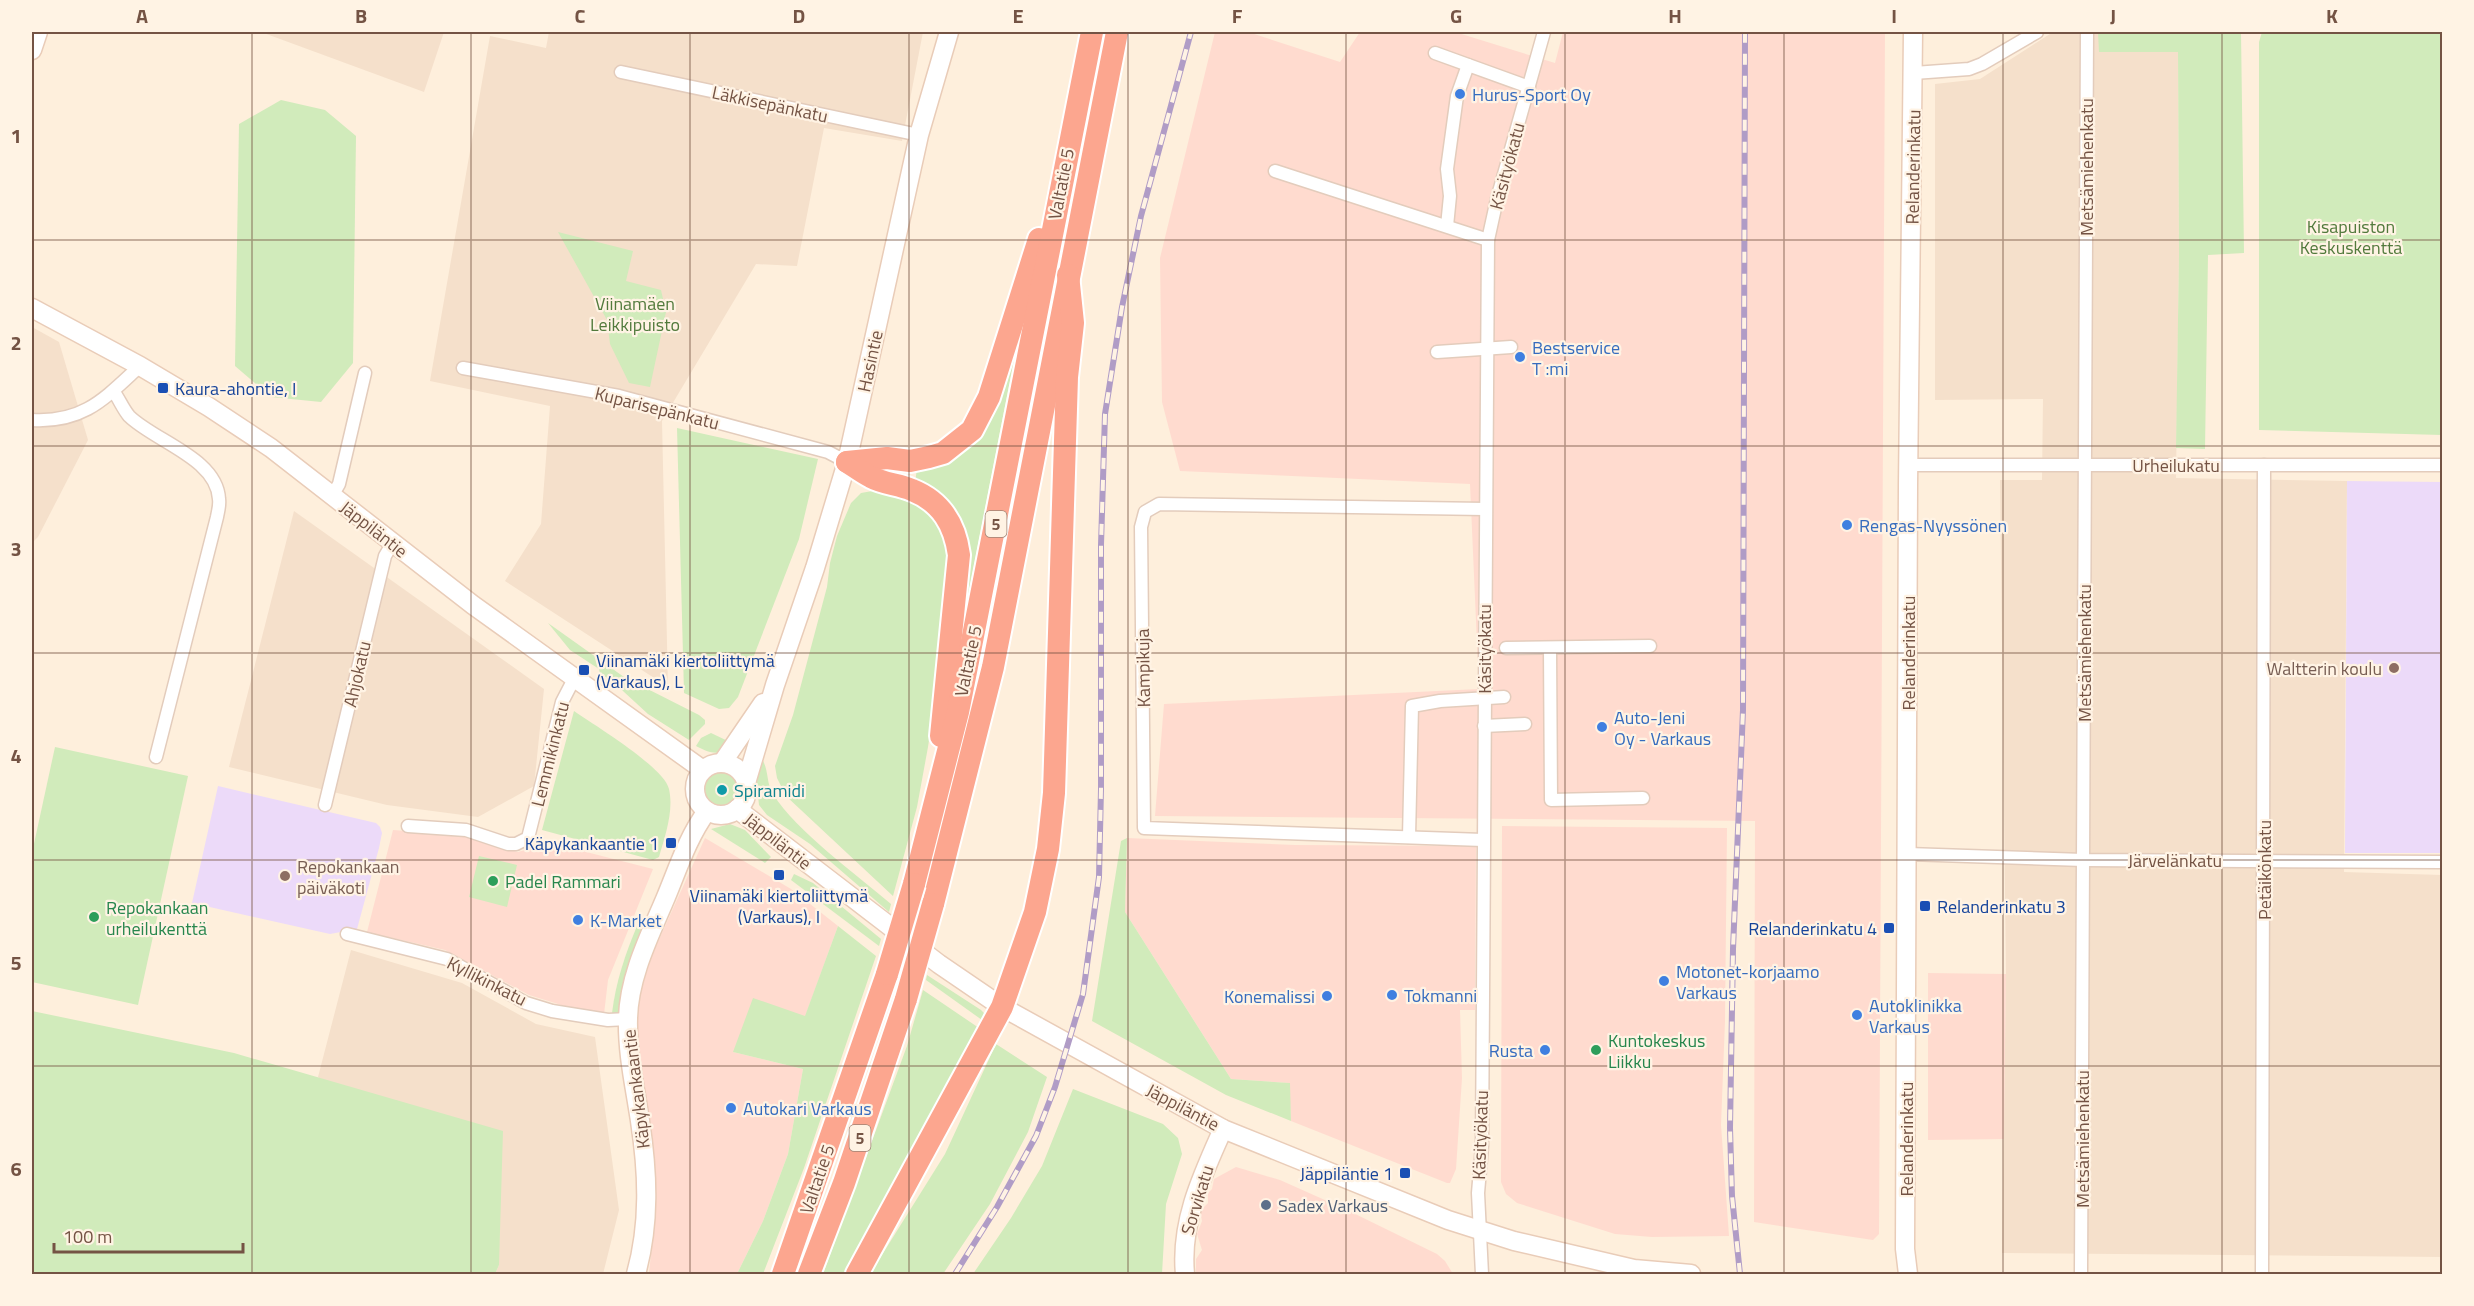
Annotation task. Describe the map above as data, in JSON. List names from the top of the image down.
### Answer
{
  "streets": {
    "highway": ["Valtatie 5", "5"],
    "main road": [
      "Relanderinkatu",
      "Hasintie",
      "Jäppiläntie",
      "Käpykankaantie",
      "Sorvikatu"
    ],
    "street": [
      "Läkkisepänkatu",
      "Käsityökatu",
      "Metsämiehenkatu",
      "Kuparisepänkatu",
      "Urheilukatu",
      "Kampikuja",
      "Ahjokatu",
      "Lemmikinkatu",
      "Järvelänkatu",
      "Petäikönkatu",
      "Kyllikinkatu"
    ]
  },
  "crossings": [
    ["Läkkisepänkatu", "Hasintie"],
    ["Käsityökatu", "Jäppiläntie"],
    ["Käsityökatu", "Kampikuja"],
    ["Relanderinkatu", "Urheilukatu"],
    ["Relanderinkatu", "Järvelänkatu"],
    ["Metsämiehenkatu", "Urheilukatu"],
    ["Metsämiehenkatu", "Järvelänkatu"],
    ["Hasintie", "Kuparisepänkatu"],
    ["Hasintie", "Jäppiläntie"],
    ["Hasintie", "Käpykankaantie"],
    ["Urheilukatu", "Petäikönkatu"],
    ["Jäppiläntie", "Ahjokatu"],
    ["Jäppiläntie", "Lemmikinkatu"],
    ["Jäppiläntie", "Käpykankaantie"],
    ["Jäppiläntie", "Sorvikatu"],
    ["Järvelänkatu", "Petäikönkatu"],
    ["Kyllikinkatu", "Käpykankaantie"]
  ],
  "parks": ["Kisapuiston Keskuskenttä", "Viinamäen Leikkipuisto"],
  "places": {
    "other": [
      "Hurus-Sport Oy",
      "Bestservice T :mi",
      "Rengas-Nyyssönen",
      "Waltterin koulu",
      "Auto-Jeni Oy - Varkaus",
      "Spiramidi",
      "Repokankaan päiväkoti",
      "Padel Rammari",
      "Repokankaan urheilukenttä",
      "K-Market",
      "Motonet-korjaamo Varkaus",
      "Tokmanni",
      "Konemalissi",
      "Autoklinikka Varkaus",
      "Rusta",
      "Kuntokeskus Liikku",
      "Autokari Varkaus",
      "Sadex Varkaus"
    ],
    "transit": [
      "Kaura-ahontie, I",
      "Viinamäki kiertoliittymä (Varkaus), L",
      "Käpykankaantie 1",
      "Viinamäki kiertoliittymä (Varkaus), I",
      "Relanderinkatu 3",
      "Relanderinkatu 4",
      "Jäppiläntie 1"
    ]
  },
  "scale_bar": "100 m",
  "grid": {
    "columns": [
      "A",
      "B",
      "C",
      "D",
      "E",
      "F",
      "G",
      "H",
      "I",
      "J",
      "K"
    ],
    "rows": [
      "1",
      "2",
      "3",
      "4",
      "5",
      "6"
    ]
  }
}
